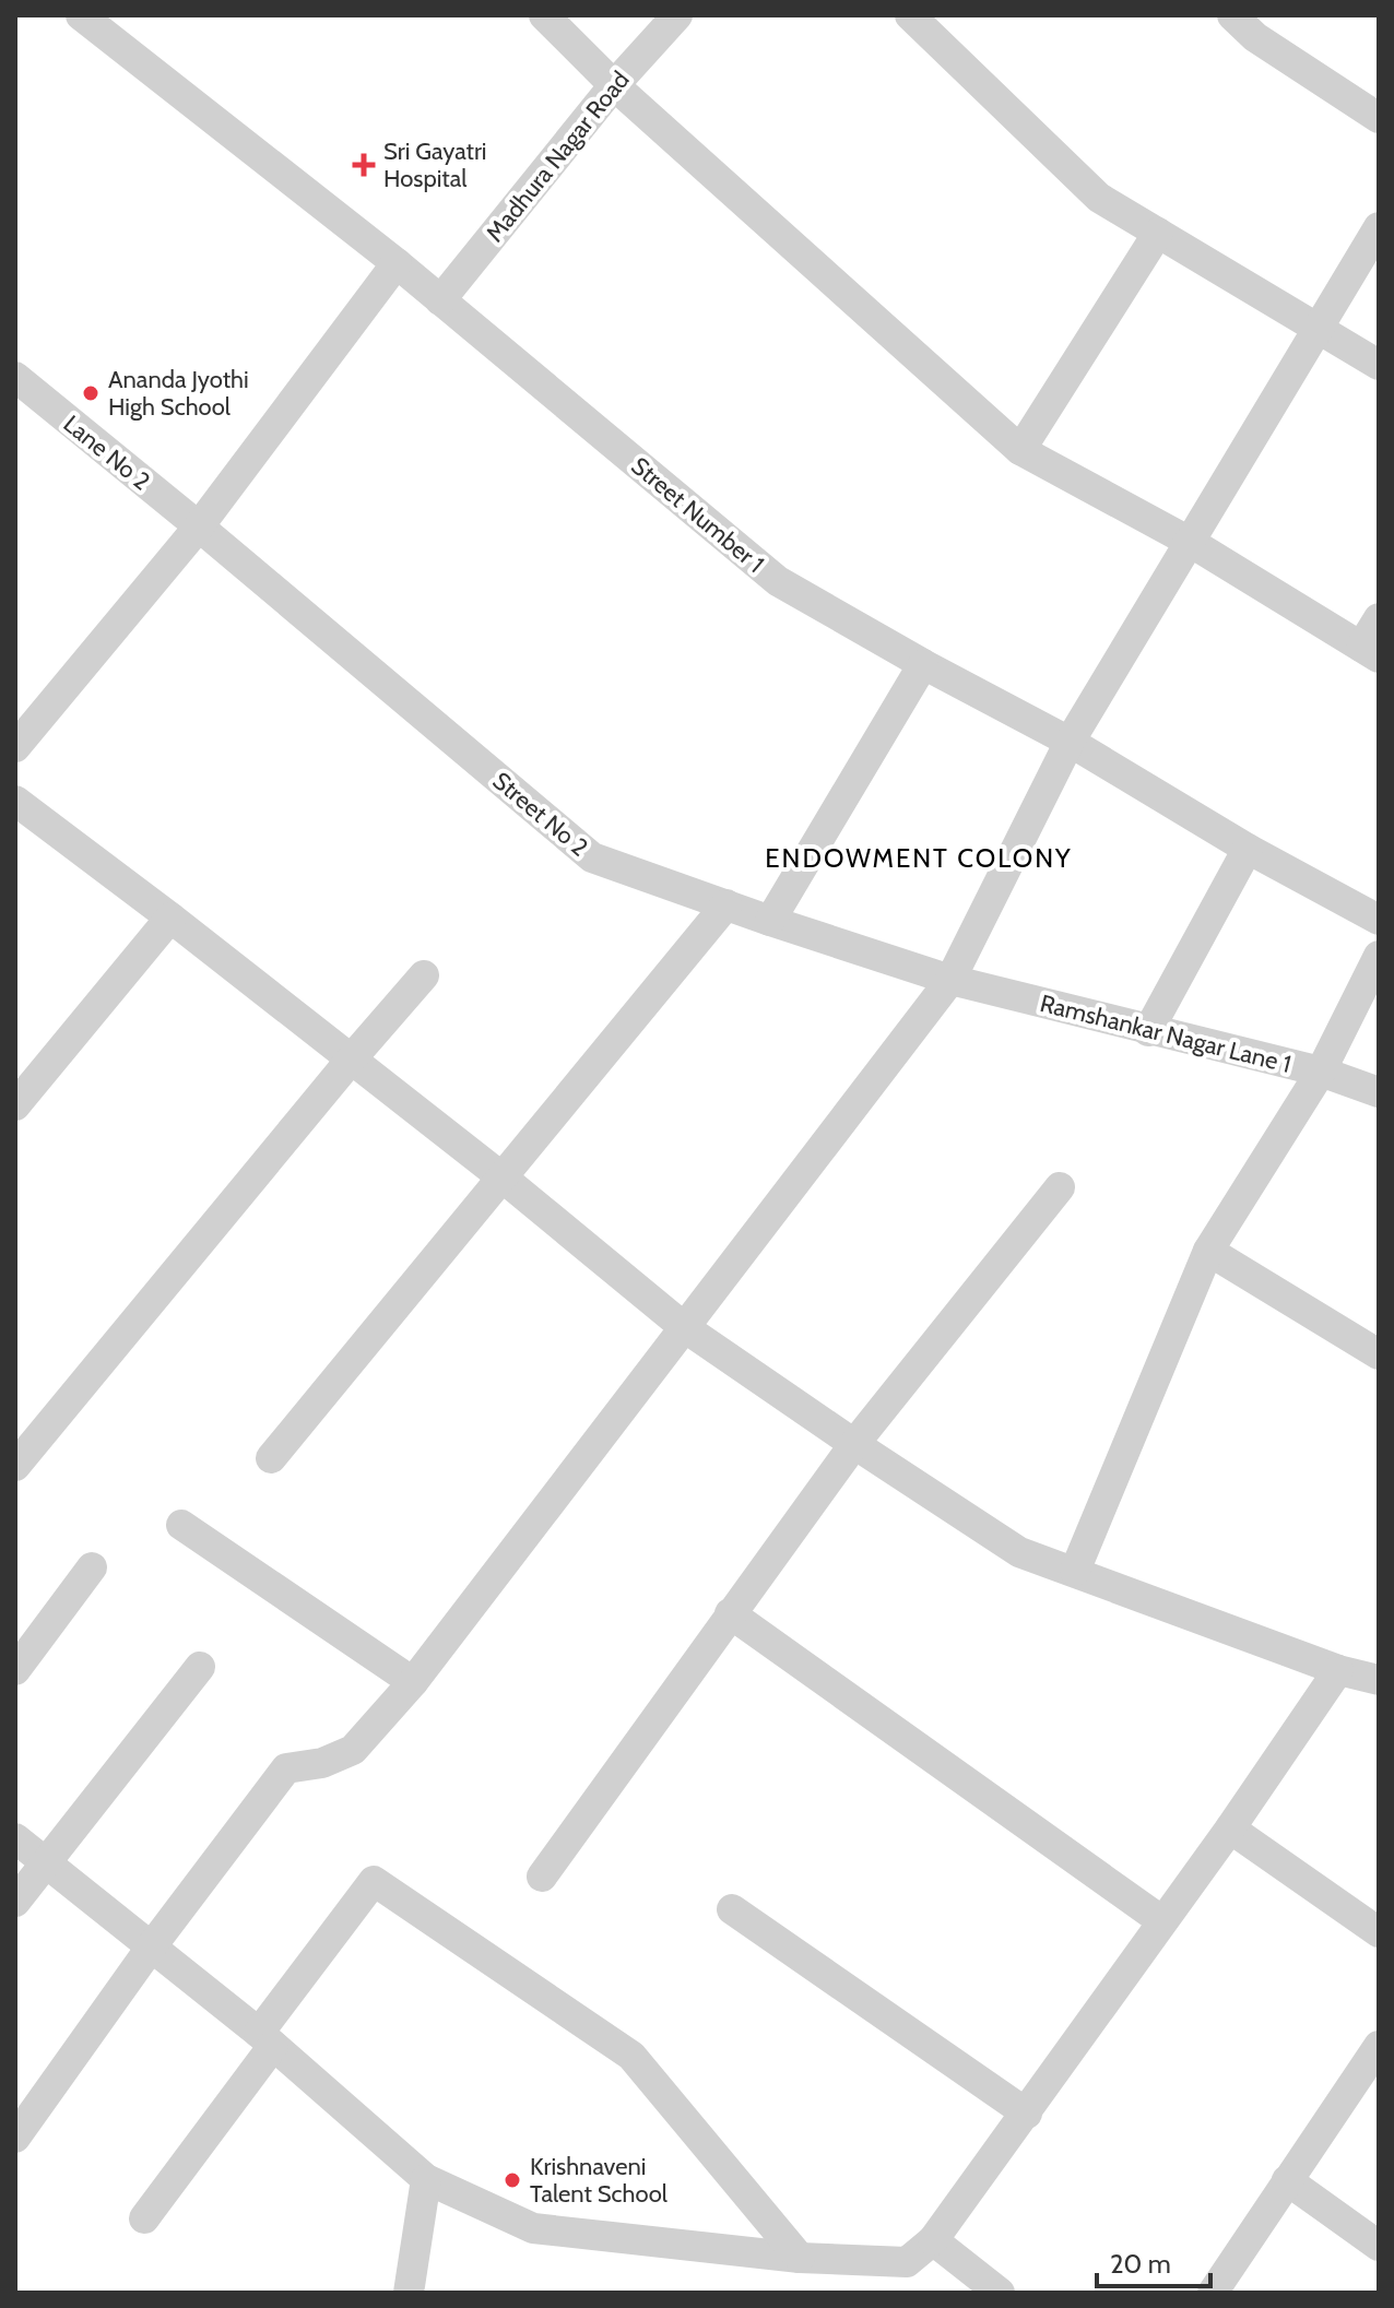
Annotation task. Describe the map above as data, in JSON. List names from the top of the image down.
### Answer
{
  "streets": {
    "street": [
      "Madhura Nagar Road",
      "Lane No 2",
      "Street Number 1",
      "Street No 2",
      "Ramshankar Nagar Lane 1"
    ]
  },
  "crossings": [
    ["Madhura Nagar Road", "Street Number 1"],
    ["Lane No 2", "Street No 2"],
    ["Street No 2", "Ramshankar Nagar Lane 1"]
  ],
  "districts": ["ENDOWMENT COLONY"],
  "places": {
    "health": ["Sri Gayatri Hospital"],
    "other": ["Ananda Jyothi High School", "Krishnaveni Talent School"]
  },
  "scale_bar": "20 m"
}
